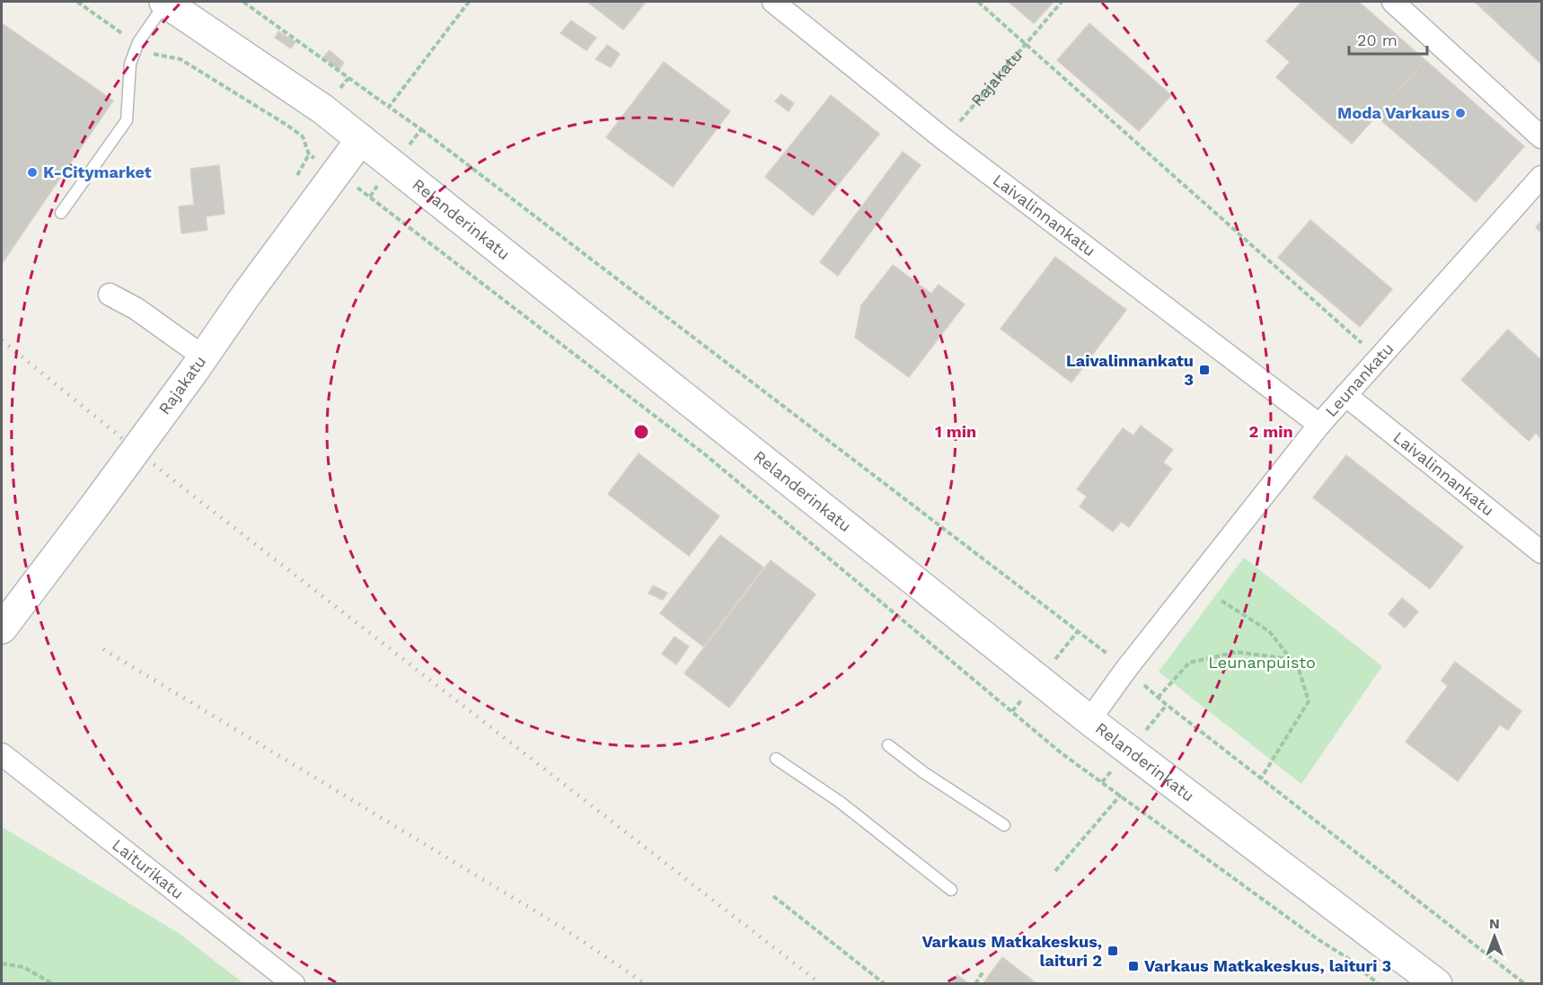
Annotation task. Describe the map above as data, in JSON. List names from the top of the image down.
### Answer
{
  "streets": {
    "main road": ["Rajakatu", "Relanderinkatu"],
    "street": ["Laivalinnankatu", "Leunankatu", "Laiturikatu"]
  },
  "crossings": [
    ["Rajakatu", "Laivalinnankatu"],
    ["Rajakatu", "Relanderinkatu"],
    ["Laivalinnankatu", "Leunankatu"],
    ["Relanderinkatu", "Leunankatu"]
  ],
  "parks": ["Leunanpuisto"],
  "places": {
    "other": ["Moda Varkaus", "K-Citymarket"],
    "transit": ["Laivalinnankatu 3", "Varkaus Matkakeskus, laituri 2", "Varkaus Matkakeskus, laituri 3"]
  },
  "scale_bar": "20 m",
  "north": "top",
  "rings": ["1 min", "2 min"]
}
